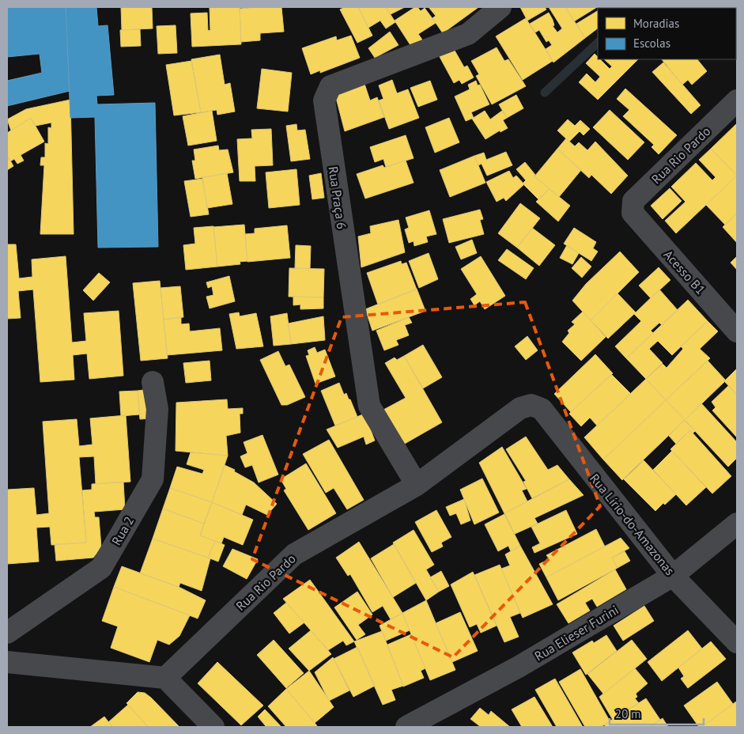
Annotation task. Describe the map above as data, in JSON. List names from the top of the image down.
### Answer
{
  "streets": {
    "street": [
      "Rua Rio Pardo",
      "Rua Praça 6",
      "Acesso B1",
      "Rua Lírio-do-Amazonas",
      "Rua 2",
      "Rua Elieser Furini"
    ]
  },
  "crossings": [
    ["Rua Rio Pardo", "Rua Praça 6"],
    ["Rua Rio Pardo", "Acesso B1"],
    ["Rua Rio Pardo", "Rua Lírio-do-Amazonas"],
    ["Rua Lírio-do-Amazonas", "Rua Elieser Furini"]
  ],
  "legend": ["Moradias", "Escolas"],
  "scale_bar": "20 m"
}
